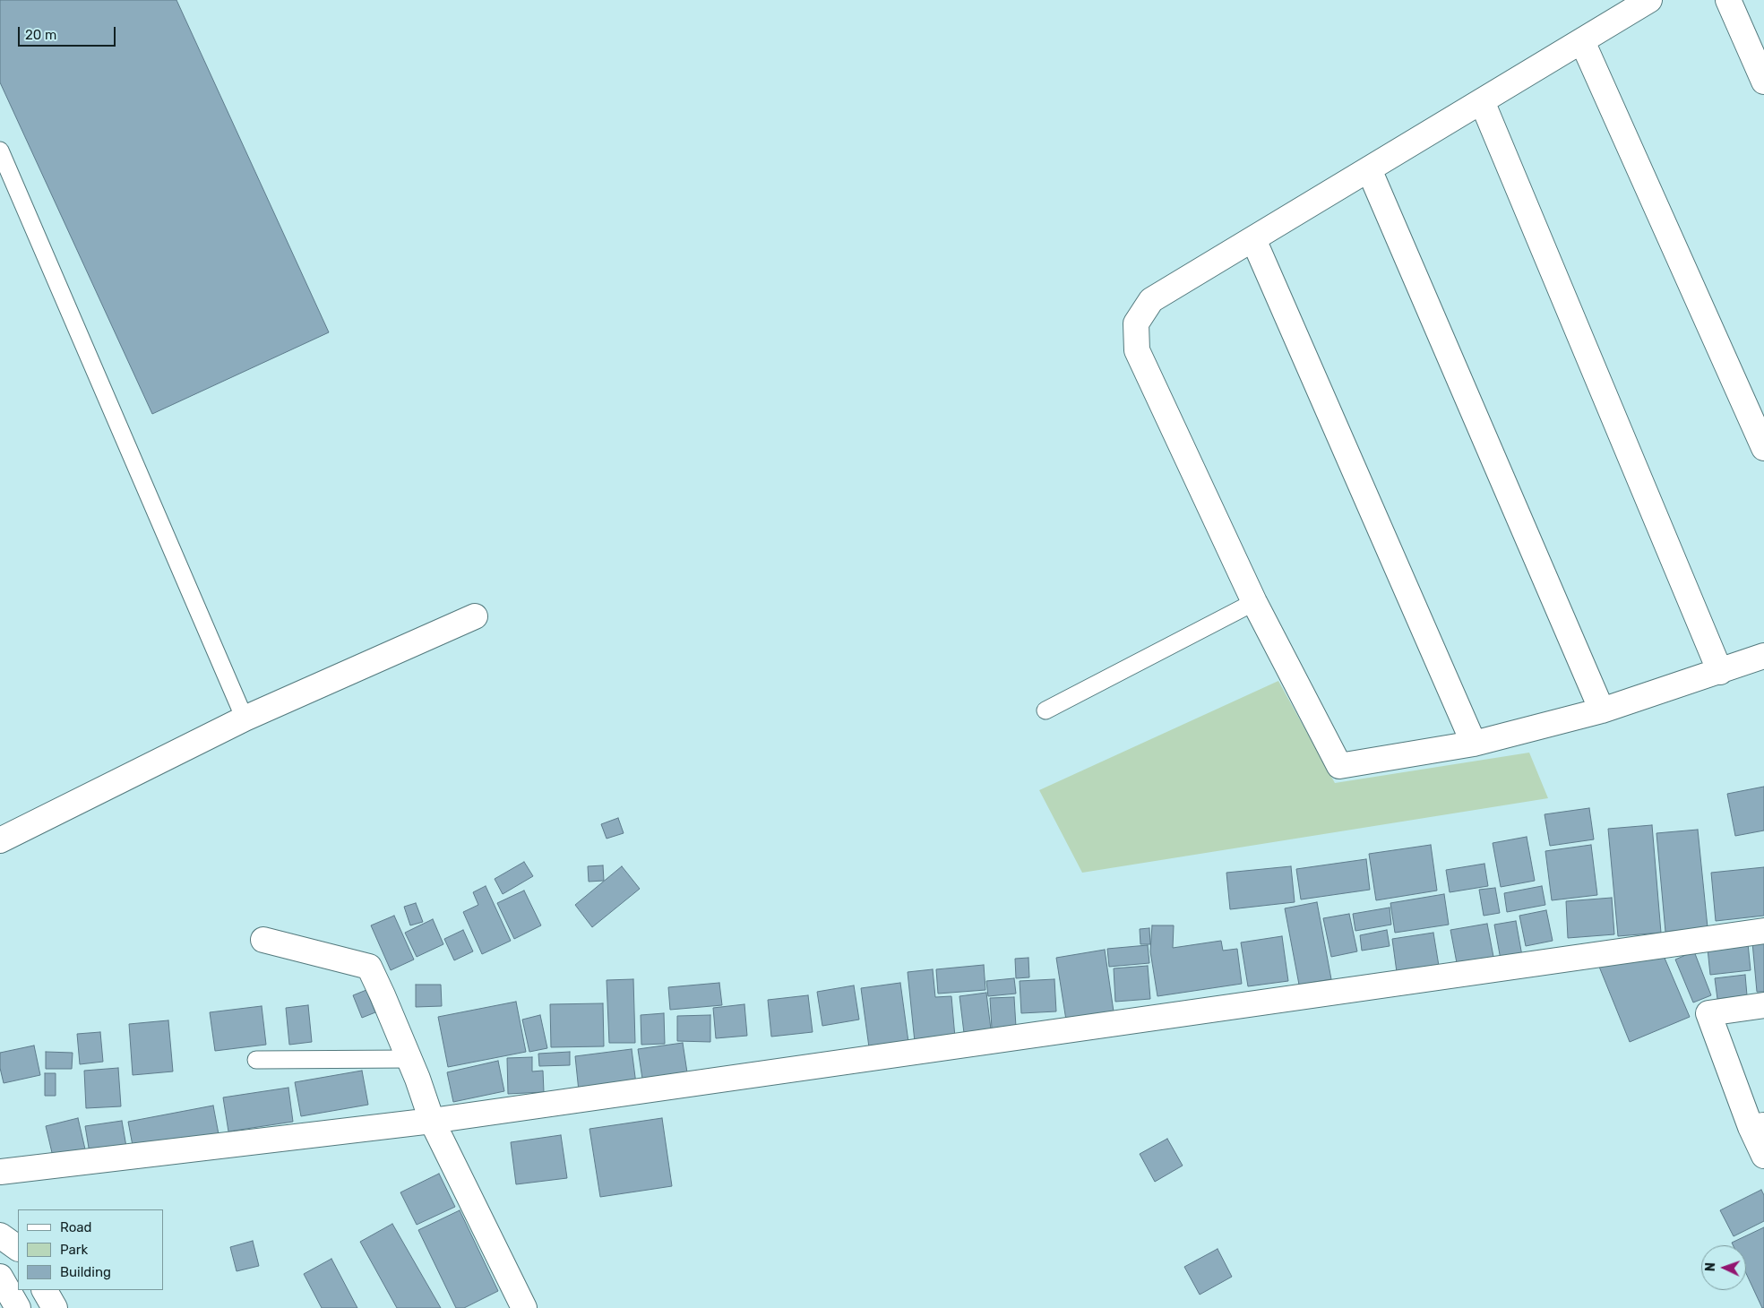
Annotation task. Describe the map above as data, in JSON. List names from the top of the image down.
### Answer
{
  "legend": ["Road", "Park", "Building"],
  "scale_bar": "20 m",
  "north": "left"
}
